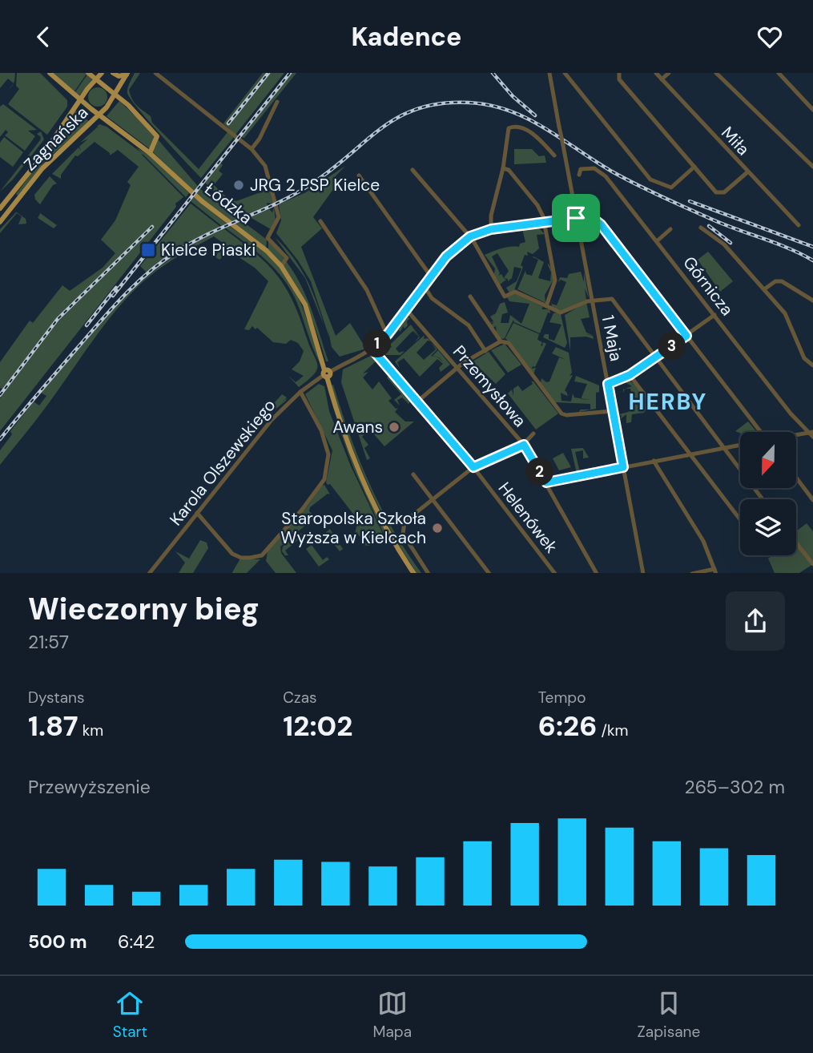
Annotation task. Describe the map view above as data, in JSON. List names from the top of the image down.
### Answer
{
  "streets": {
    "main road": ["Zagnańska", "Łódzka"],
    "street": [
      "Miła",
      "Górnicza",
      "1 Maja",
      "Przemysłowa",
      "Karola Olszewskiego",
      "Helenówek"
    ]
  },
  "crossings": [
    ["Zagnańska", "Łódzka"],
    ["Łódzka", "Karola Olszewskiego"],
    ["1 Maja", "Karola Olszewskiego"],
    ["Przemysłowa", "Karola Olszewskiego"],
    ["Karola Olszewskiego", "Helenówek"]
  ],
  "districts": ["HERBY"],
  "places": {
    "other": ["JRG 2 PSP Kielce", "Awans", "Staropolska Szkoła Wyższa w Kielcach"],
    "transit": ["Kielce Piaski"]
  },
  "north": "bottom",
  "page": {
    "header": "Kadence",
    "pins": ["1", "3", "2"],
    "heading": ["Wieczorny bieg", "21:57"],
    "stats": [
      ["Dystans", "1.87 km"],
      ["Czas", "12:02"],
      ["Tempo", "6:26 /km"]
    ],
    "chart": ["Przewyższenie", "265–302 m"],
    "list": [
      {
        "name": "500 m",
        "note": "6:42"
      }
    ],
    "tabs": ["Start", "Mapa", "Zapisane"]
  }
}
